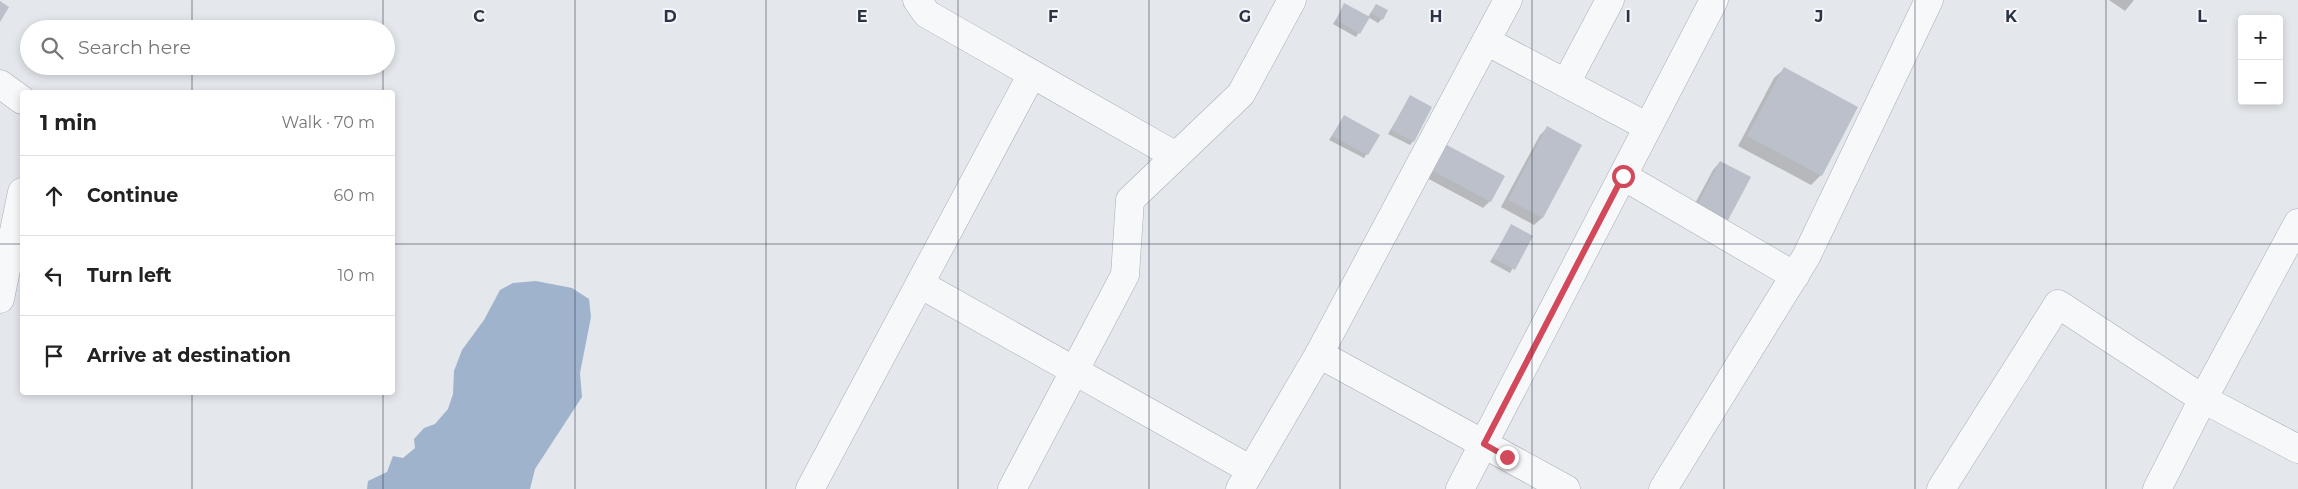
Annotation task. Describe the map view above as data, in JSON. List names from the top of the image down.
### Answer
{
  "page": {
    "map_buttons": ["+", "−"],
    "search": "Search here",
    "heading": ["1 min", "Walk · 70 m"],
    "list": [
      ["Continue", "60 m"],
      ["Turn left", "10 m"],
      "Arrive at destination"
    ]
  },
  "grid": {
    "columns": [
      "C",
      "D",
      "E",
      "F",
      "G",
      "H",
      "I",
      "J",
      "K",
      "L"
    ]
  }
}
